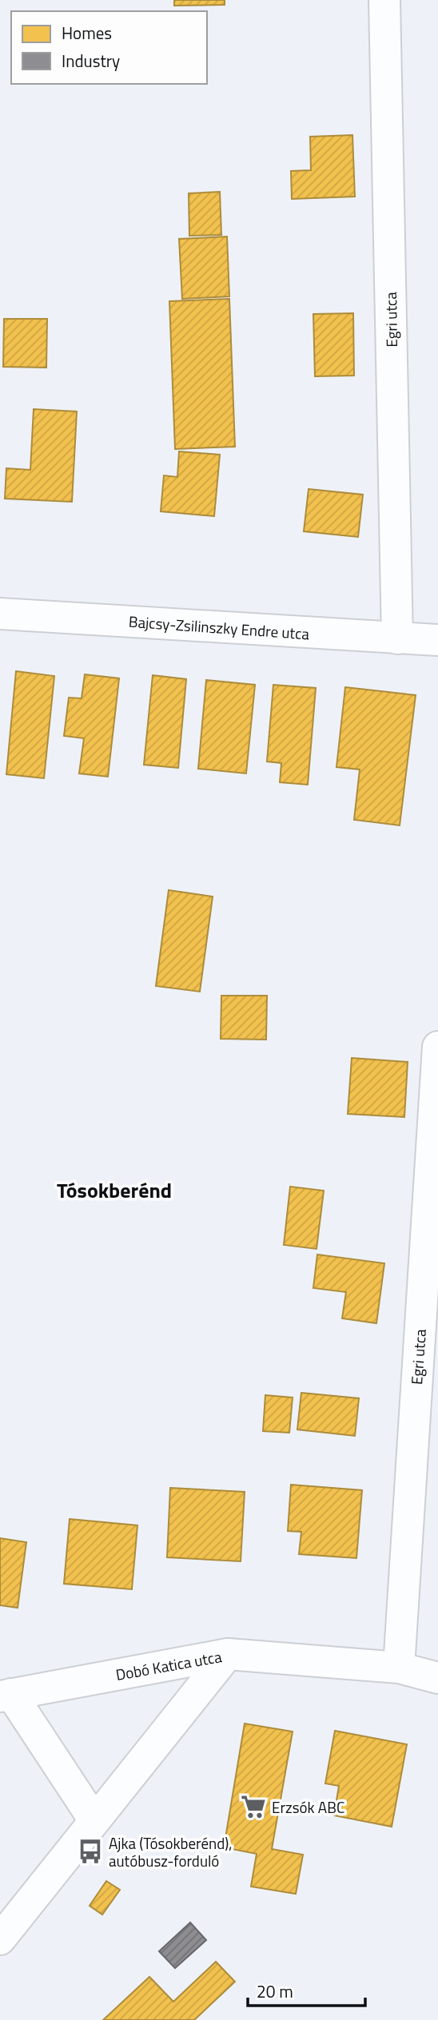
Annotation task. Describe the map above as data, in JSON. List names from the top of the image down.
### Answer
{
  "streets": {
    "street": ["Egri utca", "Bajcsy-Zsilinszky Endre utca", "Dobó Katica utca"]
  },
  "crossings": [
    ["Egri utca", "Bajcsy-Zsilinszky Endre utca"],
    ["Egri utca", "Dobó Katica utca"]
  ],
  "districts": ["Tósokberénd"],
  "places": {
    "supermarket": ["Erzsók ABC"],
    "bus stop": ["Ajka (Tósokberénd), autóbusz-forduló"]
  },
  "legend": ["Homes", "Industry"],
  "scale_bar": "20 m"
}
